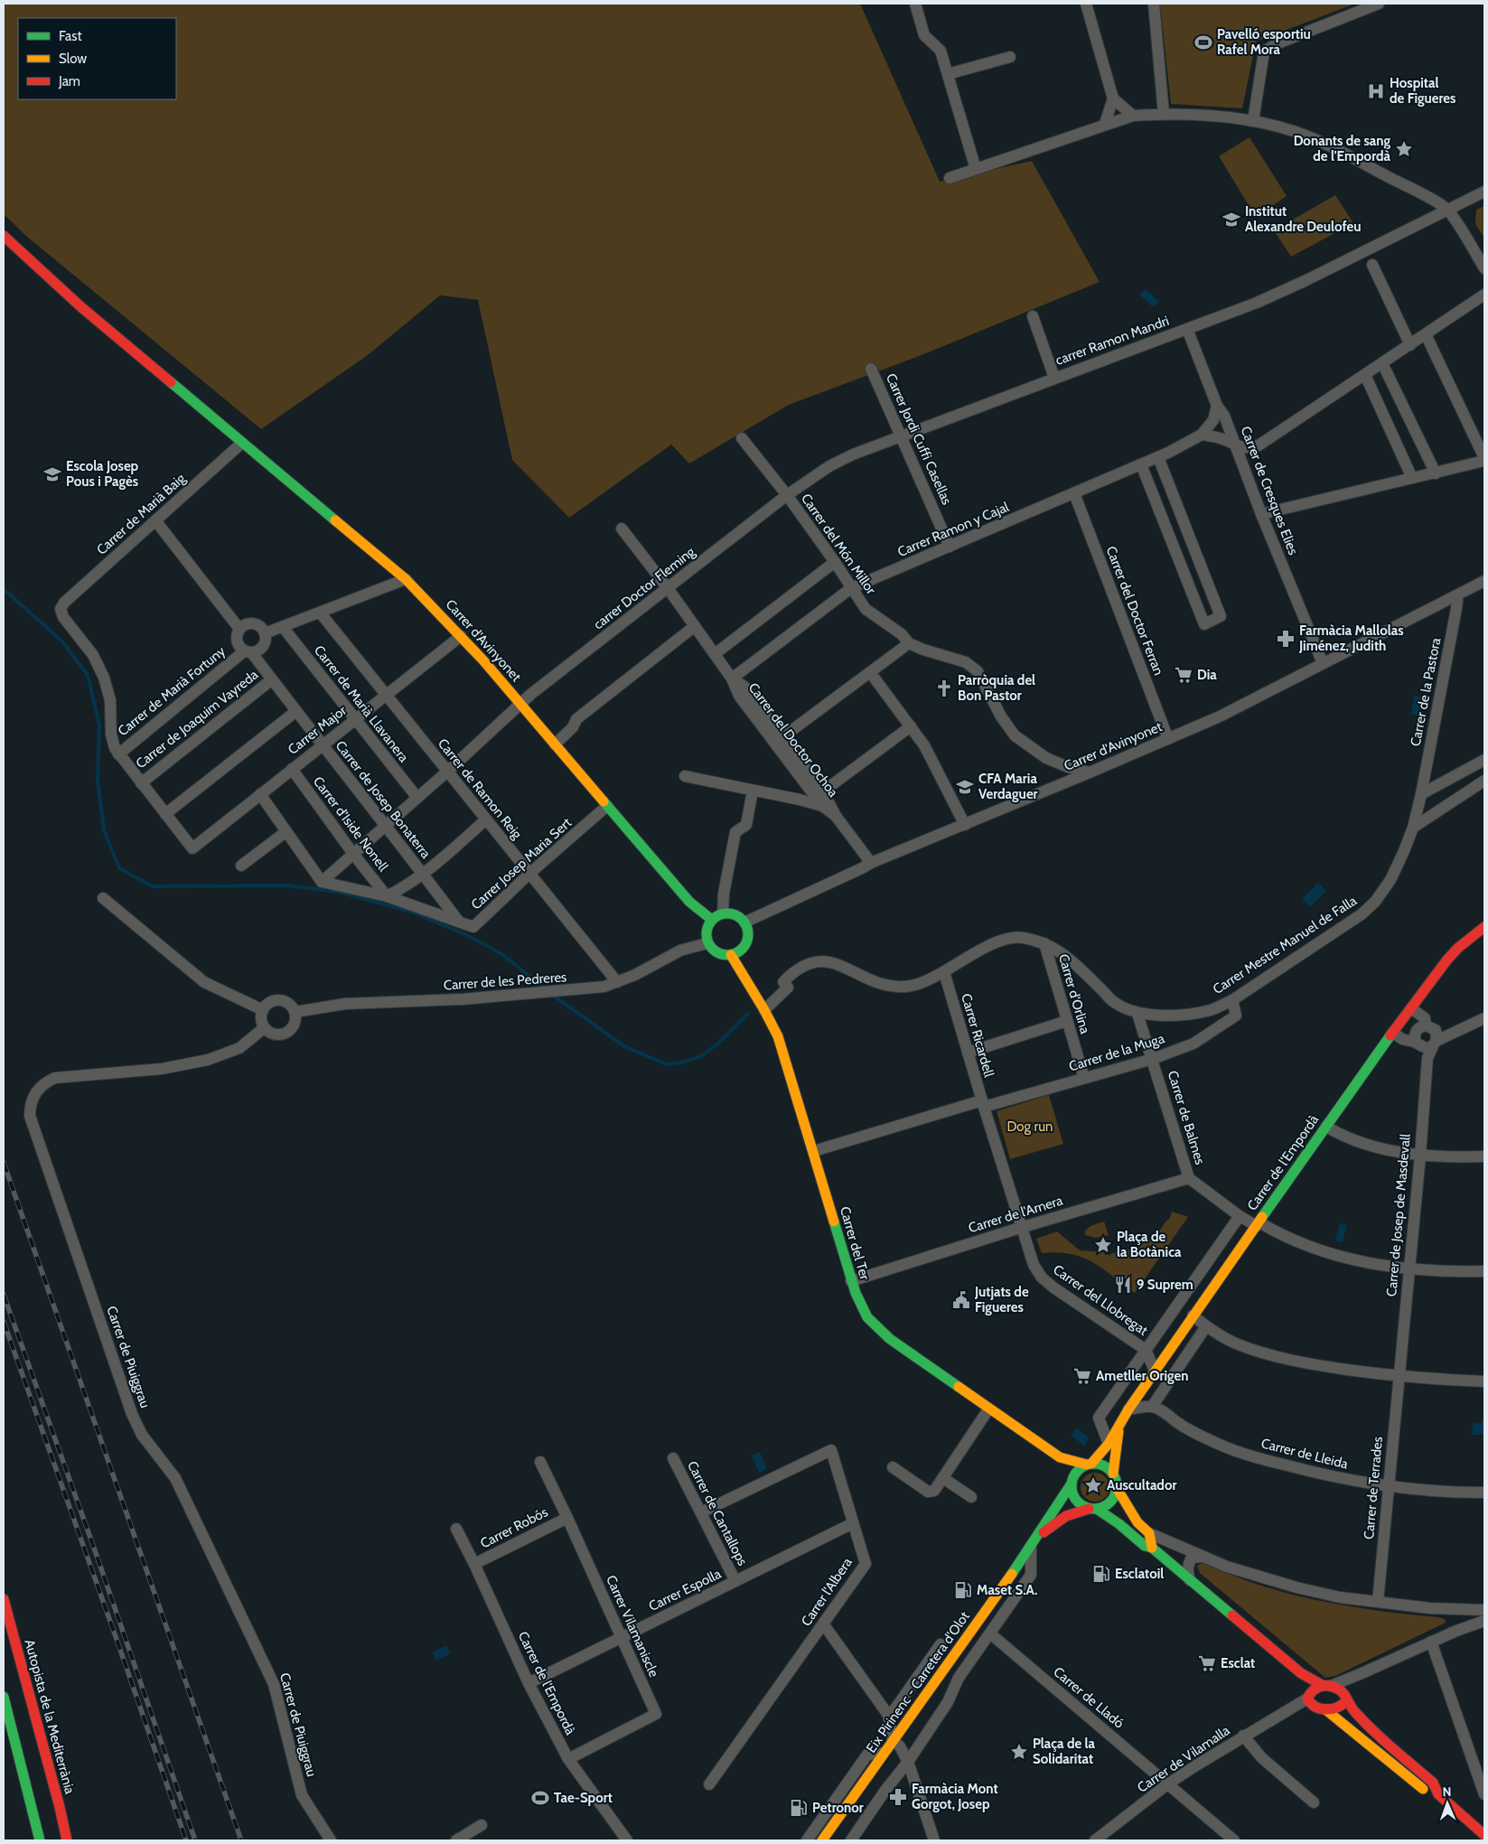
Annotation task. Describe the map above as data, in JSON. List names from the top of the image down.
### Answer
{
  "streets": {
    "main road": [
      "Carrer d'Avinyonet",
      "Carrer de l'Empordà",
      "Carrer del Ter",
      "Eix Pirinenc - Carretera d'Olot",
      "Autopista de la Mediterrània"
    ],
    "street": [
      "carrer Ramon Mandri",
      "Carrer Jordi Cuffi Casellas",
      "Carrer de Cresques Elies",
      "Carrer de Marià Baig",
      "Carrer Ramon y Cajal",
      "Carrer del Món Millor",
      "carrer Doctor Fleming",
      "Carrer del Doctor Ferran",
      "Carrer de Marià Fortuny",
      "Carrer de la Pastora",
      "Carrer de Marià Llavanera",
      "Carrer de Joaquim Vayreda",
      "Carrer Major",
      "Carrer del Doctor Ochoa",
      "Carrer de Ramon Reig",
      "Carrer de Josep Bonaterra",
      "Carrer d'Iside Nonell",
      "Carrer Josep Maria Sert",
      "Carrer Mestre Manuel de Falla",
      "Carrer de les Pedreres",
      "Carrer d'Orlina",
      "Carrer Ricardell",
      "Carrer de la Muga",
      "Carrer de Balmes",
      "Carrer de l'Arnera",
      "Carrer de Josep de Masdevall",
      "Carrer del Llobregat",
      "Carrer de Piuiggrau",
      "Carrer de Lleida",
      "Carrer de Terrades",
      "Carrer de Cantallops",
      "Carrer Robós",
      "Carrer Espolla",
      "Carrer l'Albera",
      "Carrer Vilamaniscle",
      "Carrer de Lladó",
      "Carrer de Vilamalla"
    ]
  },
  "crossings": [
    ["carrer Ramon Mandri", "Carrer Jordi Cuffi Casellas"],
    ["carrer Ramon Mandri", "Carrer de Cresques Elies"],
    ["carrer Ramon Mandri", "Carrer del Món Millor"],
    ["carrer Ramon Mandri", "carrer Doctor Fleming"],
    ["Carrer Jordi Cuffi Casellas", "Carrer Ramon y Cajal"],
    ["Carrer de Cresques Elies", "Carrer Ramon y Cajal"],
    ["Carrer de Cresques Elies", "Carrer d'Avinyonet"],
    ["Carrer de Marià Baig", "Carrer d'Avinyonet"],
    ["Carrer de Marià Baig", "Carrer de Marià Fortuny"],
    ["Carrer Ramon y Cajal", "Carrer del Món Millor"],
    ["Carrer Ramon y Cajal", "Carrer del Doctor Ferran"],
    ["Carrer Ramon y Cajal", "Carrer del Doctor Ochoa"],
    ["Carrer del Món Millor", "carrer Doctor Fleming"],
    ["Carrer del Món Millor", "Carrer d'Avinyonet"],
    ["carrer Doctor Fleming", "Carrer d'Avinyonet"],
    ["carrer Doctor Fleming", "Carrer de Marià Llavanera"],
    ["carrer Doctor Fleming", "Carrer del Doctor Ochoa"],
    ["carrer Doctor Fleming", "Carrer de Ramon Reig"],
    ["carrer Doctor Fleming", "Carrer de Josep Bonaterra"],
    ["carrer Doctor Fleming", "Carrer d'Iside Nonell"],
    ["carrer Doctor Fleming", "Carrer Josep Maria Sert"],
    ["Carrer del Doctor Ferran", "Carrer d'Avinyonet"],
    ["Carrer d'Avinyonet", "Carrer de la Pastora"],
    ["Carrer d'Avinyonet", "Carrer Major"],
    ["Carrer d'Avinyonet", "Carrer del Doctor Ochoa"],
    ["Carrer d'Avinyonet", "Carrer Josep Maria Sert"],
    ["Carrer d'Avinyonet", "Carrer de les Pedreres"],
    ["Carrer d'Avinyonet", "Carrer del Ter"],
    ["Carrer de Marià Fortuny", "Carrer de Josep Bonaterra"],
    ["Carrer de la Pastora", "Carrer Mestre Manuel de Falla"],
    ["Carrer de Marià Llavanera", "Carrer Major"],
    ["Carrer de Joaquim Vayreda", "Carrer de Josep Bonaterra"],
    ["Carrer Major", "Carrer de Ramon Reig"],
    ["Carrer Major", "Carrer de Josep Bonaterra"],
    ["Carrer Major", "Carrer d'Iside Nonell"],
    ["Carrer de Ramon Reig", "Carrer Josep Maria Sert"],
    ["Carrer de Ramon Reig", "Carrer de les Pedreres"],
    ["Carrer de Josep Bonaterra", "Carrer Josep Maria Sert"],
    ["Carrer d'Iside Nonell", "Carrer Josep Maria Sert"],
    ["Carrer Mestre Manuel de Falla", "Carrer d'Orlina"],
    ["Carrer Mestre Manuel de Falla", "Carrer Ricardell"],
    ["Carrer Mestre Manuel de Falla", "Carrer de la Muga"],
    ["Carrer Mestre Manuel de Falla", "Carrer de Balmes"],
    ["Carrer Mestre Manuel de Falla", "Carrer del Ter"],
    ["Carrer de les Pedreres", "Carrer del Ter"],
    ["Carrer de les Pedreres", "Carrer de Piuiggrau"],
    ["Carrer d'Orlina", "Carrer de la Muga"],
    ["Carrer Ricardell", "Carrer de la Muga"],
    ["Carrer Ricardell", "Carrer de l'Arnera"],
    ["Carrer Ricardell", "Carrer del Llobregat"],
    ["Carrer de la Muga", "Carrer de Balmes"],
    ["Carrer de la Muga", "Carrer del Ter"],
    ["Carrer de Balmes", "Carrer de l'Empordà"],
    ["Carrer de Balmes", "Carrer de l'Arnera"],
    ["Carrer de Balmes", "Carrer de Josep de Masdevall"],
    ["Carrer de l'Empordà", "Carrer del Llobregat"],
    ["Carrer de l'Empordà", "Carrer Robós"],
    ["Carrer de l'Empordà", "Carrer Espolla"],
    ["Carrer de l'Empordà", "Carrer Vilamaniscle"],
    ["Carrer de l'Empordà", "Eix Pirinenc - Carretera d'Olot"],
    ["Carrer de l'Arnera", "Carrer del Ter"],
    ["Carrer de l'Arnera", "Carrer del Llobregat"],
    ["Carrer de Josep de Masdevall", "Carrer de Terrades"],
    ["Carrer de Lleida", "Carrer de Terrades"],
    ["Carrer de Cantallops", "Carrer Espolla"],
    ["Carrer de Cantallops", "Carrer l'Albera"],
    ["Carrer Robós", "Carrer Vilamaniscle"],
    ["Carrer Espolla", "Carrer l'Albera"],
    ["Carrer Espolla", "Carrer Vilamaniscle"],
    ["Carrer de Lladó", "Carrer de Vilamalla"]
  ],
  "parks": ["Dog run"],
  "places": {
    "sports": ["Pavelló esportiu Rafel Mora", "Tae-Sport"],
    "hospital": ["Hospital de Figueres"],
    "place": [
      "Donants de sang de l'Empordà",
      "Plaça de la Botànica",
      "Auscultador",
      "Plaça de la Solidaritat"
    ],
    "school or university": ["Institut Alexandre Deulofeu", "Escola Josep Pous i Pagès", "CFA Maria Verdaguer"],
    "pharmacy": ["Farmàcia Mallolas Jiménez, Judith", "Farmàcia Mont Gorgot, Josep"],
    "supermarket": ["Dia", "Ametller Origen", "Esclat"],
    "church": ["Parròquia del Bon Pastor"],
    "restaurant": ["9 Suprem"],
    "public building": ["Jutjats de Figueres"],
    "fuel station": ["Esclatoil", "Maset S.A.", "Petronor"]
  },
  "legend": ["Fast", "Slow", "Jam"],
  "north": "top"
}
